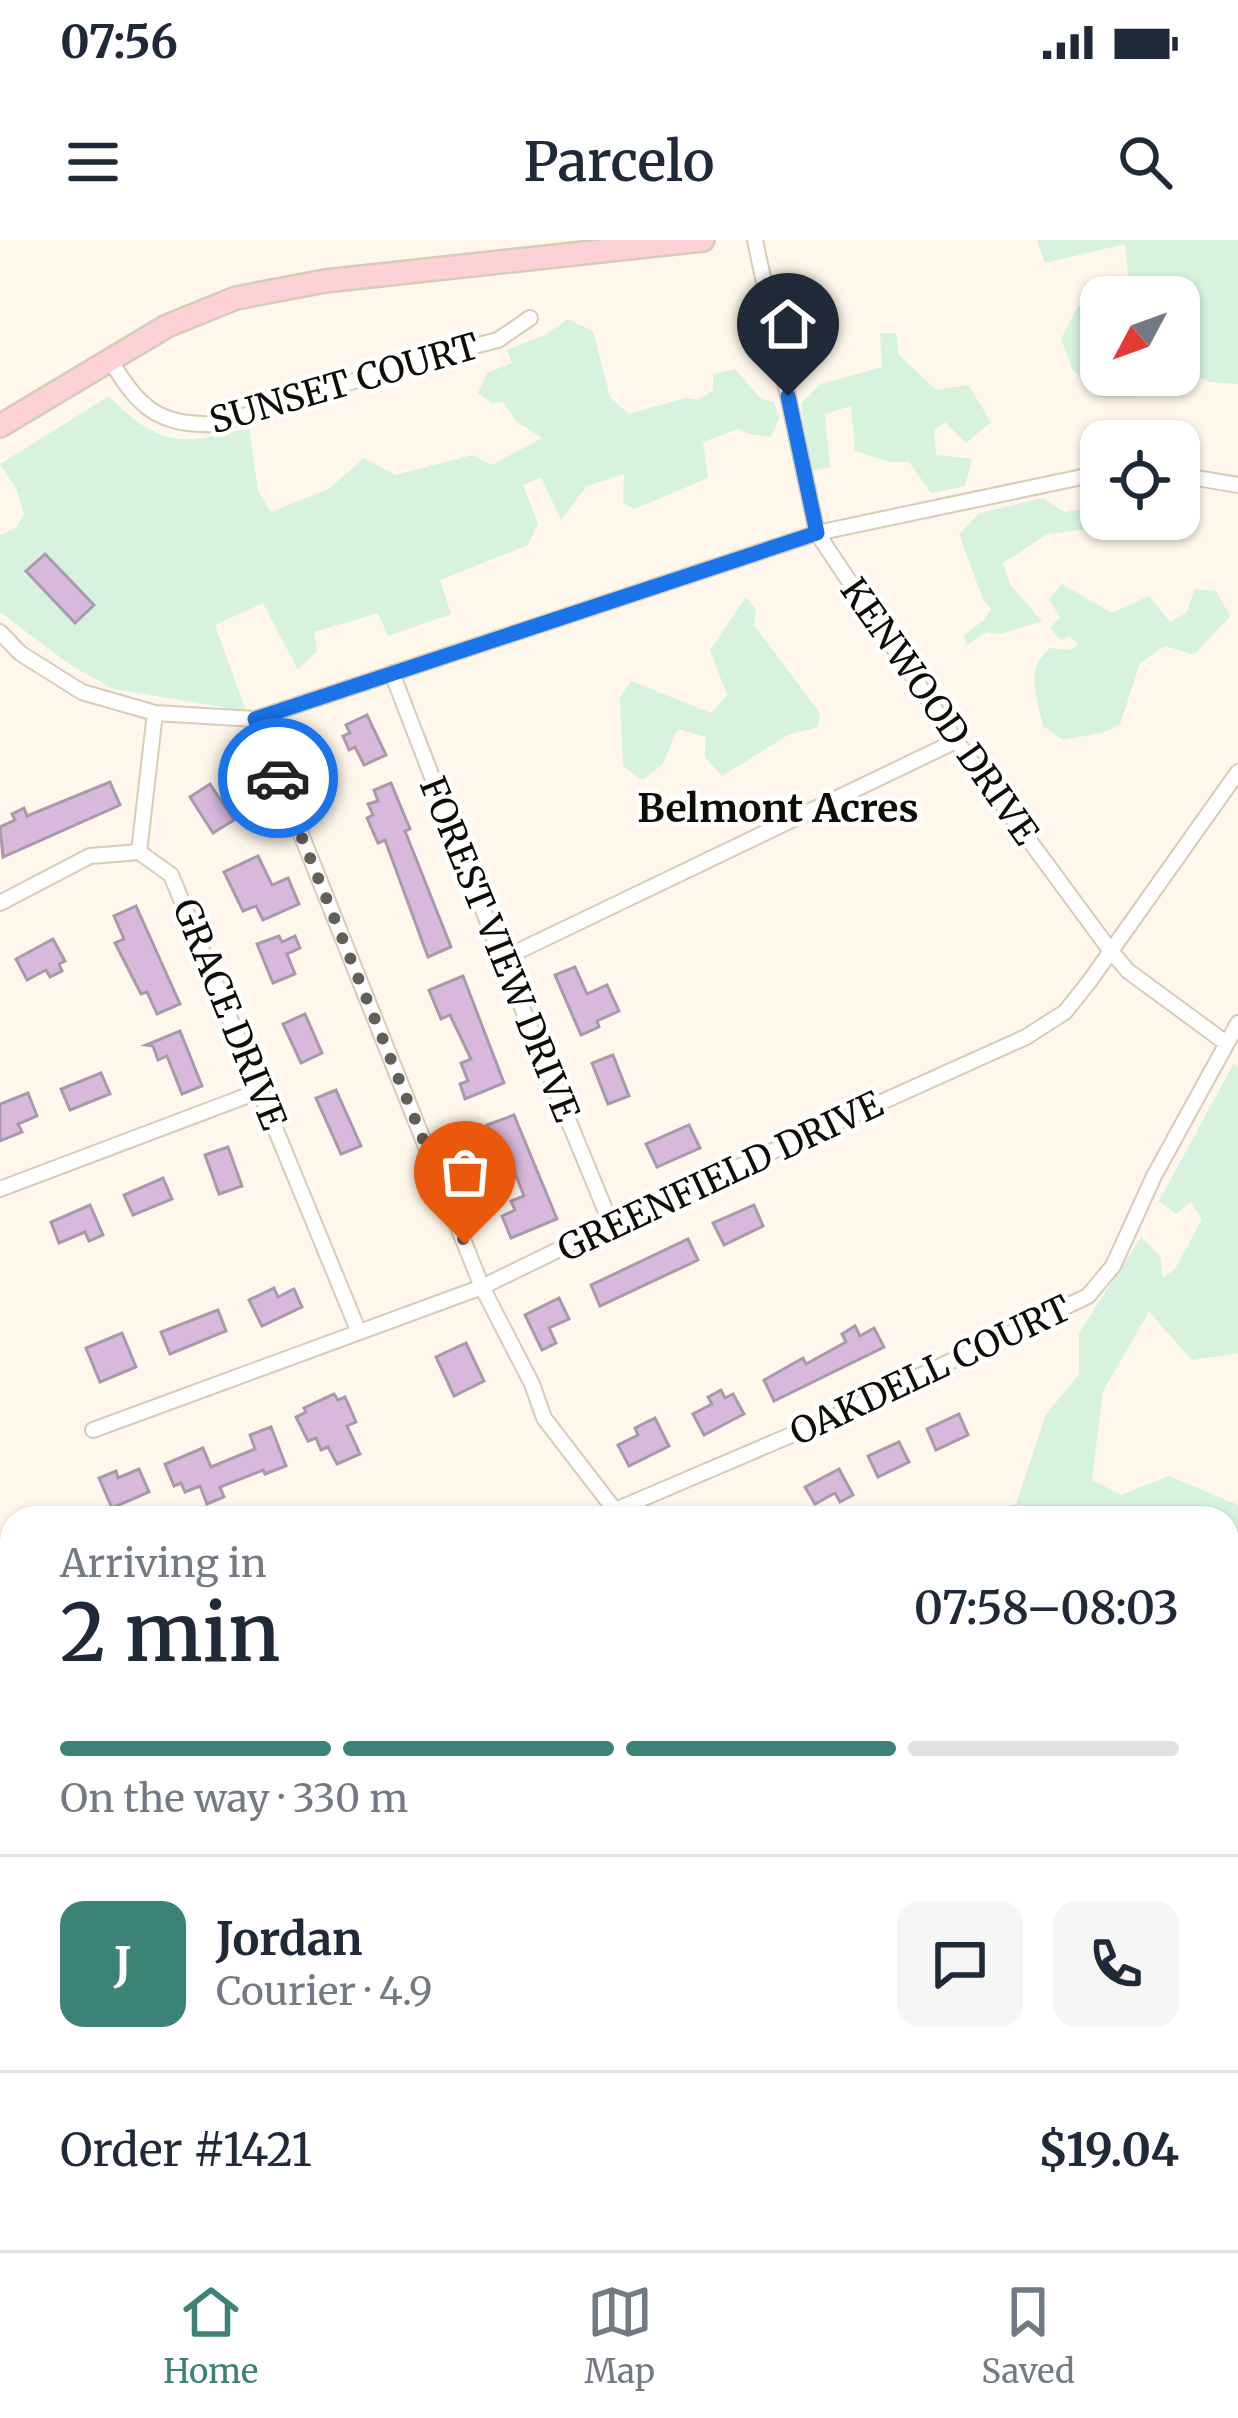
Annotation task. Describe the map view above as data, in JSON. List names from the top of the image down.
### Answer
{
  "streets": {
    "street": [
      "SUNSET COURT",
      "KENWOOD DRIVE",
      "FOREST VIEW DRIVE",
      "GRACE DRIVE",
      "GREENFIELD DRIVE",
      "OAKDELL COURT"
    ]
  },
  "crossings": [
    ["KENWOOD DRIVE", "GREENFIELD DRIVE"],
    ["KENWOOD DRIVE", "OAKDELL COURT"],
    ["FOREST VIEW DRIVE", "GREENFIELD DRIVE"],
    ["GRACE DRIVE", "GREENFIELD DRIVE"]
  ],
  "districts": ["Belmont Acres"],
  "north": "bottom left",
  "page": {
    "status": "07:56",
    "header": "Parcelo",
    "heading": ["2 min", "Arriving in", "07:58–08:03"],
    "panel": [
      "Jordan",
      "Courier · 4.9",
      "Order #1421",
      "$19.04"
    ],
    "bar": "On the way · 330 m",
    "round": "J",
    "tabs": ["Home", "Map", "Saved"]
  }
}
